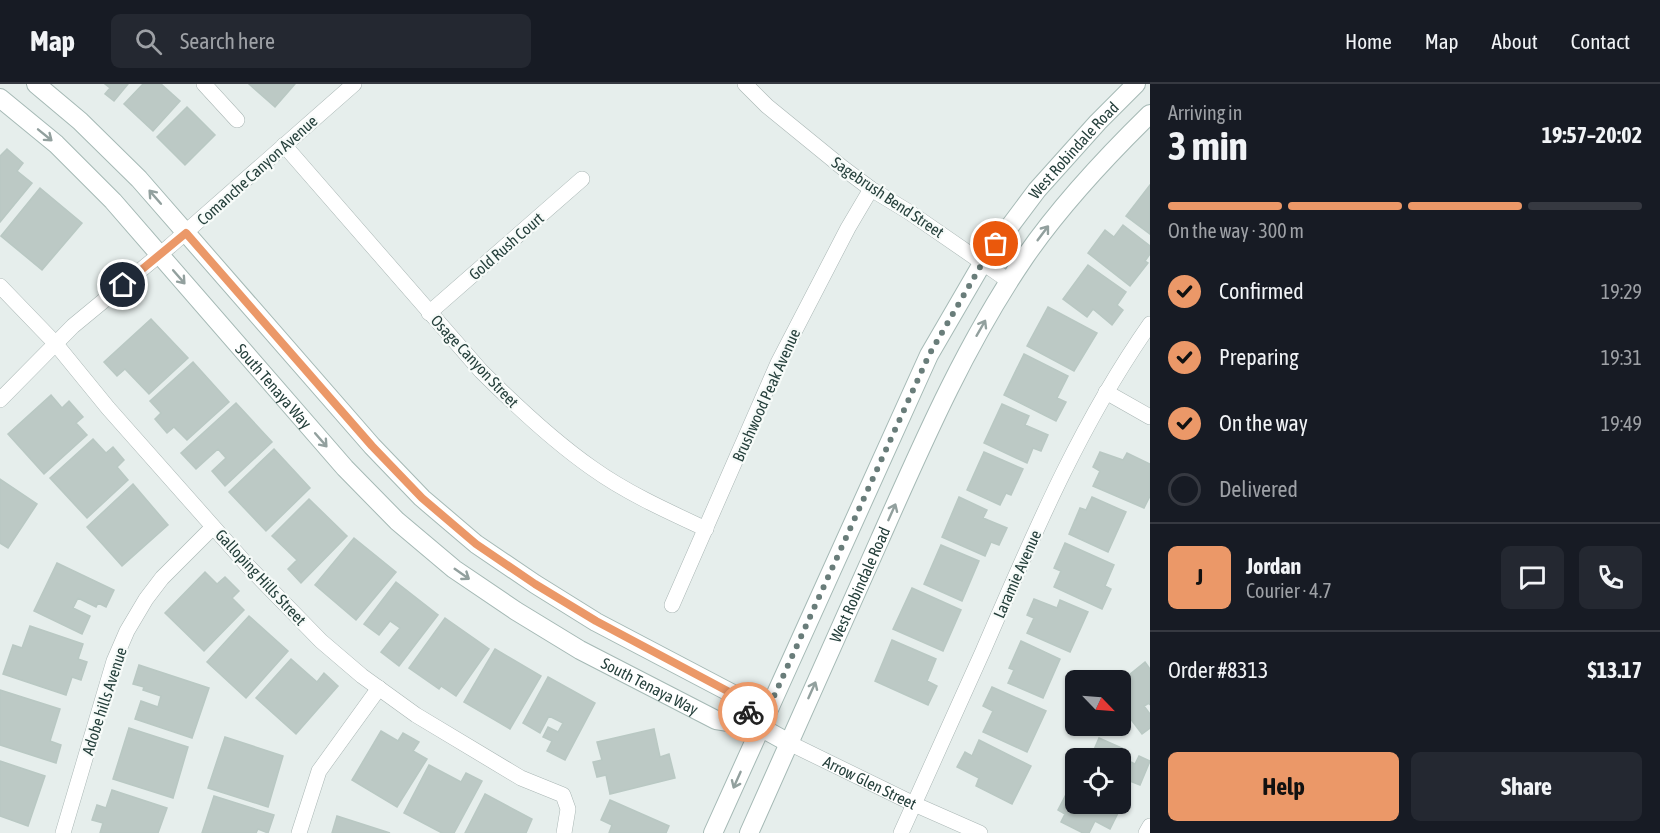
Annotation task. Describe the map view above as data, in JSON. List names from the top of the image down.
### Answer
{
  "streets": {
    "street": [
      "West Robindale Road",
      "Comanche Canyon Avenue",
      "Sagebrush Bend Street",
      "Gold Rush Court",
      "Osage Canyon Street",
      "South Tenaya Way",
      "Brushwood Peak Avenue",
      "Laramie Avenue",
      "Galloping Hills Street",
      "Adobe hills Avenue",
      "Arrow Glen Street"
    ]
  },
  "crossings": [
    ["West Robindale Road", "Sagebrush Bend Street"],
    ["West Robindale Road", "South Tenaya Way"],
    ["West Robindale Road", "Arrow Glen Street"],
    ["Comanche Canyon Avenue", "Osage Canyon Street"],
    ["Comanche Canyon Avenue", "South Tenaya Way"],
    ["Comanche Canyon Avenue", "Galloping Hills Street"],
    ["Sagebrush Bend Street", "Brushwood Peak Avenue"],
    ["Gold Rush Court", "Osage Canyon Street"],
    ["Osage Canyon Street", "Brushwood Peak Avenue"],
    ["South Tenaya Way", "Arrow Glen Street"],
    ["Laramie Avenue", "Arrow Glen Street"],
    ["Galloping Hills Street", "Adobe hills Avenue"]
  ],
  "north": "bottom right",
  "page": {
    "header": "Map",
    "search": "Search here",
    "nav": [
      "Home",
      "Map",
      "About",
      "Contact"
    ],
    "heading": ["3 min", "Arriving in", "19:57–20:02"],
    "panel": [
      "Jordan",
      "Courier · 4.7",
      "Order #8313",
      "$13.17"
    ],
    "bar": "On the way · 300 m",
    "list": [
      ["Confirmed", "19:29"],
      ["Preparing", "19:31"],
      ["On the way", "19:49"],
      "Delivered"
    ],
    "round": "J",
    "buttons": ["Help", "Share"]
  }
}
